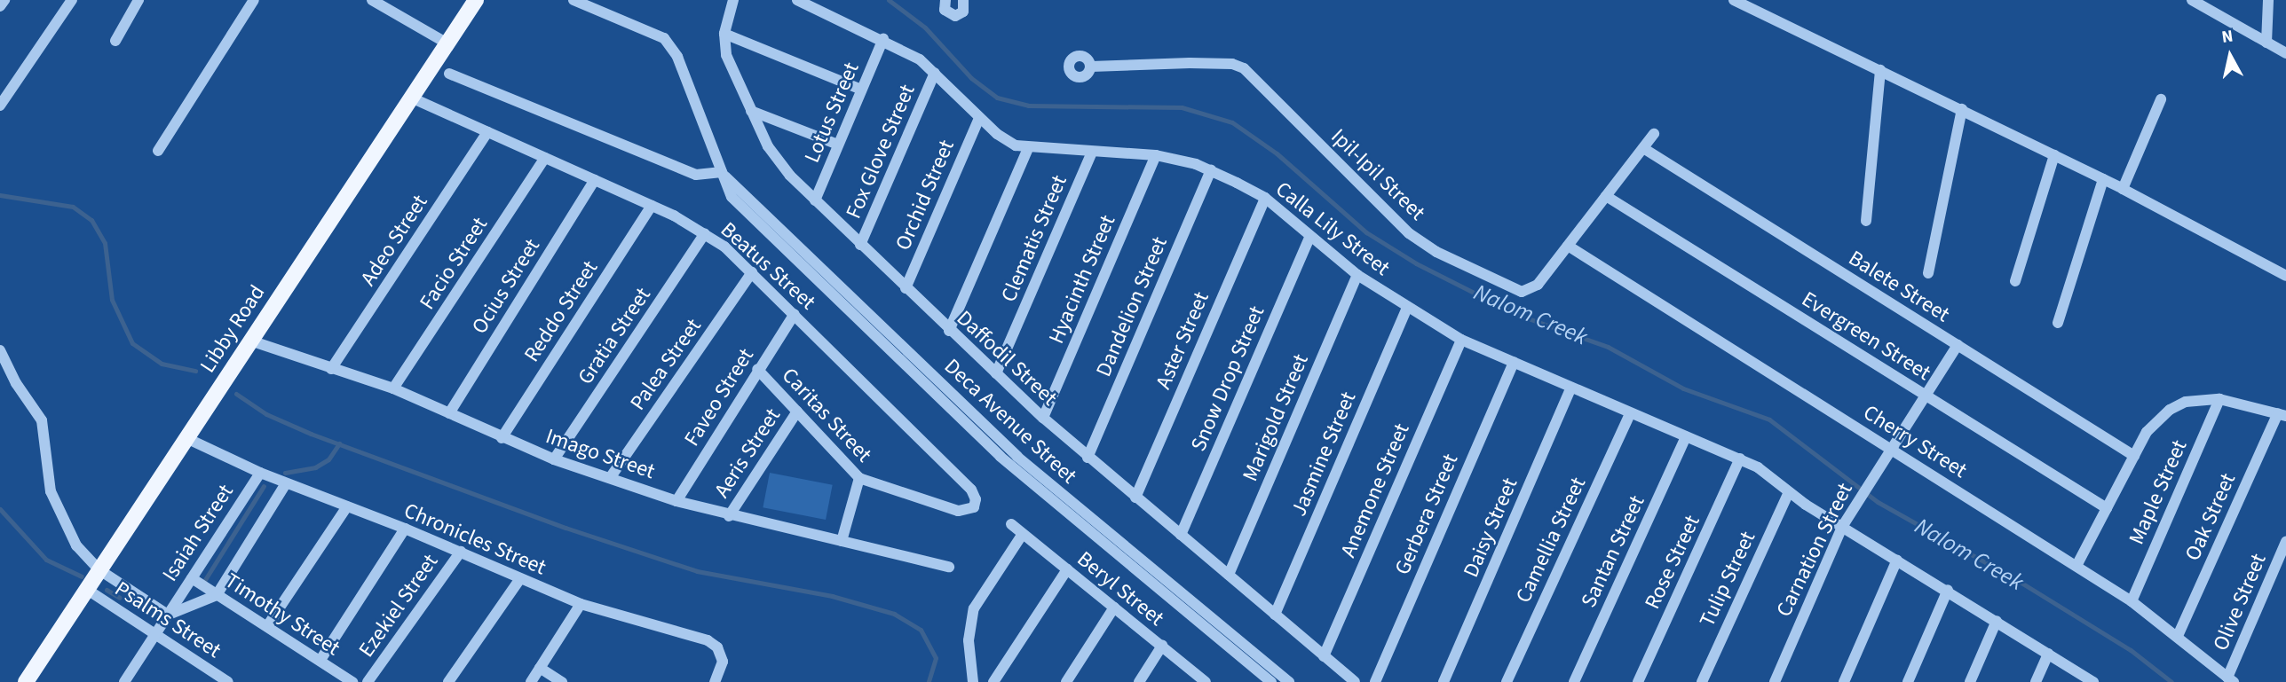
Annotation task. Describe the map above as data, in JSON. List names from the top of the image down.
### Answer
{
  "streets": {
    "main road": ["Libby Road"],
    "street": [
      "Lotus Street",
      "Fox Glove Street",
      "Ipil-Ipil Street",
      "Orchid Street",
      "Calla Lily Street",
      "Clematis Street",
      "Adeo Street",
      "Facio Street",
      "Beatus Street",
      "Hyacinth Street",
      "Ocius Street",
      "Balete Street",
      "Dandelion Street",
      "Reddo Street",
      "Gratia Street",
      "Evergreen Street",
      "Aster Street",
      "Daffodil Street",
      "Palea Street",
      "Snow Drop Street",
      "Faveo Street",
      "Caritas Street",
      "Marigold Street",
      "Deca Avenue Street",
      "Cherry Street",
      "Aeris Street",
      "Imago Street",
      "Jasmine Street",
      "Anemone Street",
      "Maple Street",
      "Gerbera Street",
      "Oak Street",
      "Daisy Street",
      "Isaiah Street",
      "Chronicles Street",
      "Camellia Street",
      "Carnation Street",
      "Santan Street",
      "Rose Street",
      "Tulip Street",
      "Beryl Street",
      "Olive Street",
      "Ezekiel Street",
      "Timothy Street",
      "Psalms Street"
    ]
  },
  "crossings": [
    ["Lotus Street", "Calla Lily Street"],
    ["Lotus Street", "Daffodil Street"],
    ["Fox Glove Street", "Calla Lily Street"],
    ["Fox Glove Street", "Daffodil Street"],
    ["Ipil-Ipil Street", "Balete Street"],
    ["Ipil-Ipil Street", "Evergreen Street"],
    ["Ipil-Ipil Street", "Cherry Street"],
    ["Orchid Street", "Calla Lily Street"],
    ["Orchid Street", "Daffodil Street"],
    ["Calla Lily Street", "Clematis Street"],
    ["Calla Lily Street", "Hyacinth Street"],
    ["Calla Lily Street", "Dandelion Street"],
    ["Calla Lily Street", "Aster Street"],
    ["Calla Lily Street", "Snow Drop Street"],
    ["Calla Lily Street", "Marigold Street"],
    ["Calla Lily Street", "Jasmine Street"],
    ["Calla Lily Street", "Anemone Street"],
    ["Calla Lily Street", "Gerbera Street"],
    ["Calla Lily Street", "Daisy Street"],
    ["Calla Lily Street", "Camellia Street"],
    ["Calla Lily Street", "Carnation Street"],
    ["Calla Lily Street", "Santan Street"],
    ["Calla Lily Street", "Rose Street"],
    ["Calla Lily Street", "Tulip Street"],
    ["Clematis Street", "Daffodil Street"],
    ["Adeo Street", "Beatus Street"],
    ["Adeo Street", "Imago Street"],
    ["Facio Street", "Beatus Street"],
    ["Facio Street", "Imago Street"],
    ["Beatus Street", "Ocius Street"],
    ["Beatus Street", "Reddo Street"],
    ["Beatus Street", "Libby Road"],
    ["Beatus Street", "Gratia Street"],
    ["Beatus Street", "Palea Street"],
    ["Beatus Street", "Faveo Street"],
    ["Beatus Street", "Caritas Street"],
    ["Hyacinth Street", "Daffodil Street"],
    ["Ocius Street", "Imago Street"],
    ["Balete Street", "Carnation Street"],
    ["Dandelion Street", "Daffodil Street"],
    ["Reddo Street", "Imago Street"],
    ["Libby Road", "Imago Street"],
    ["Libby Road", "Chronicles Street"],
    ["Libby Road", "Psalms Street"],
    ["Gratia Street", "Imago Street"],
    ["Evergreen Street", "Carnation Street"],
    ["Aster Street", "Daffodil Street"],
    ["Daffodil Street", "Snow Drop Street"],
    ["Daffodil Street", "Marigold Street"],
    ["Daffodil Street", "Jasmine Street"],
    ["Daffodil Street", "Anemone Street"],
    ["Palea Street", "Imago Street"],
    ["Faveo Street", "Caritas Street"],
    ["Faveo Street", "Imago Street"],
    ["Caritas Street", "Aeris Street"],
    ["Cherry Street", "Maple Street"],
    ["Cherry Street", "Oak Street"],
    ["Cherry Street", "Carnation Street"],
    ["Cherry Street", "Olive Street"],
    ["Aeris Street", "Imago Street"],
    ["Isaiah Street", "Chronicles Street"],
    ["Isaiah Street", "Timothy Street"],
    ["Isaiah Street", "Psalms Street"],
    ["Chronicles Street", "Ezekiel Street"]
  ],
  "water": ["Nalom Creek"],
  "north": "top"
}
